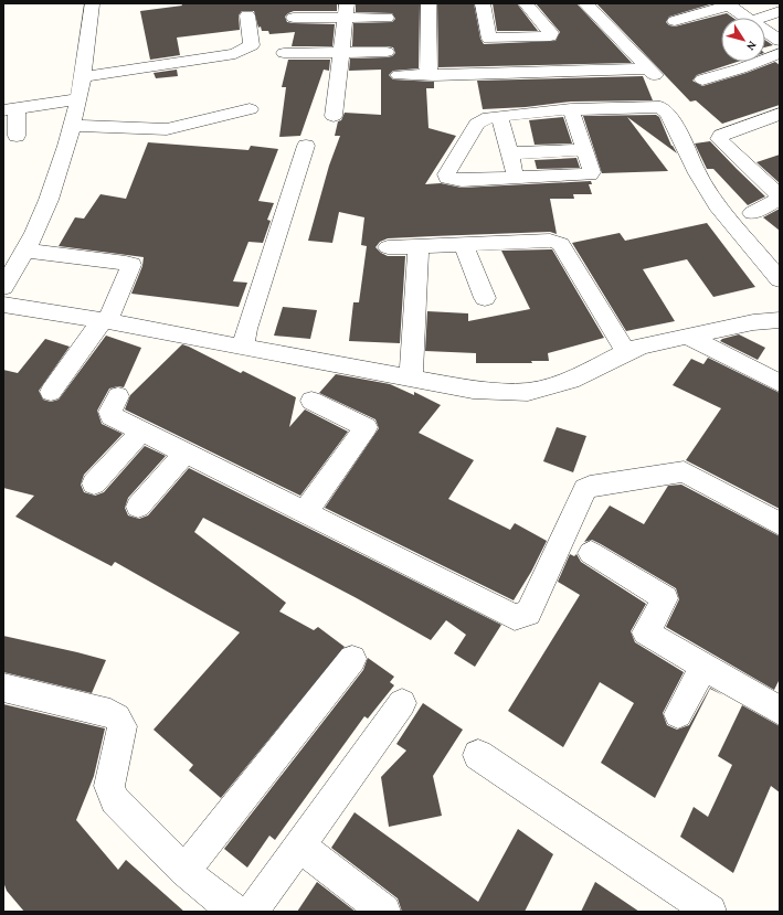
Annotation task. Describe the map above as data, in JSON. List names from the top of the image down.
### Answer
{
  "north": "bottom right"
}
